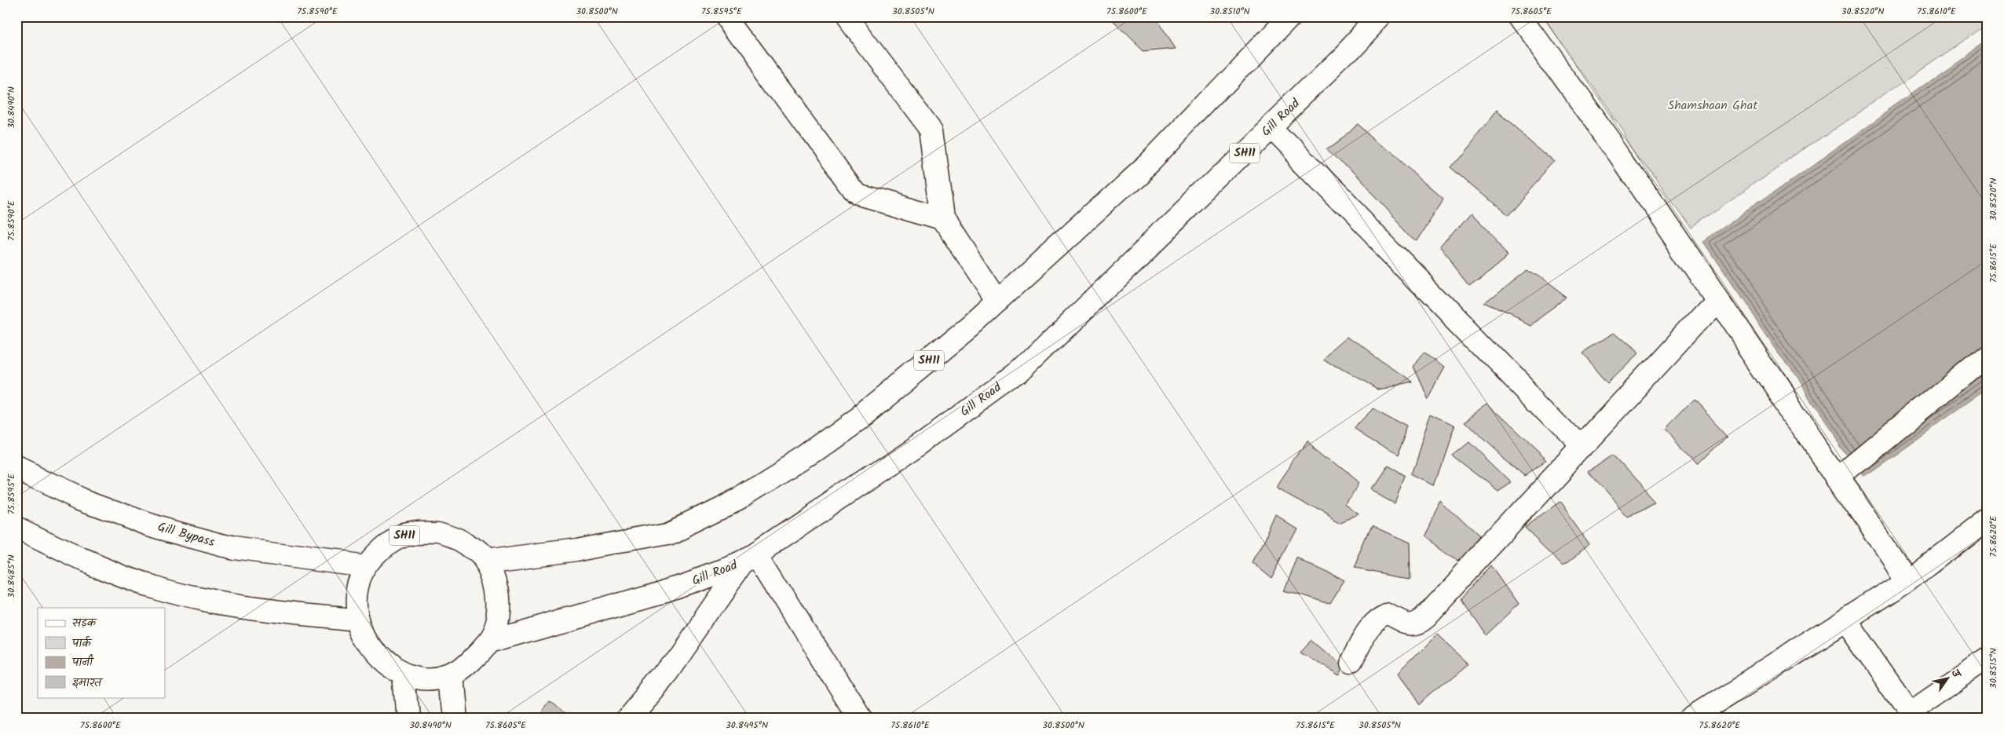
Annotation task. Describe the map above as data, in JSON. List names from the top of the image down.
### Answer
{
  "streets": {
    "main road": ["Gill Road", "SH11", "Gill Bypass"]
  },
  "crossings": [
    ["Gill Road", "SH11"],
    ["SH11", "Gill Bypass"]
  ],
  "parks": ["Shamshaan Ghat"],
  "legend": [
    "सड़क",
    "पार्क",
    "पानी",
    "इमारत"
  ],
  "north": "top right",
  "coordinates": [
    "75.8590°E",
    "30.8500°N",
    "75.8595°E",
    "30.8505°N",
    "75.8600°E",
    "30.8510°N",
    "75.8605°E",
    "30.8520°N",
    "75.8610°E",
    "30.8490°N",
    "75.8615°E",
    "75.8620°E",
    "30.8485°N",
    "30.8515°N",
    "30.8495°N"
  ]
}
